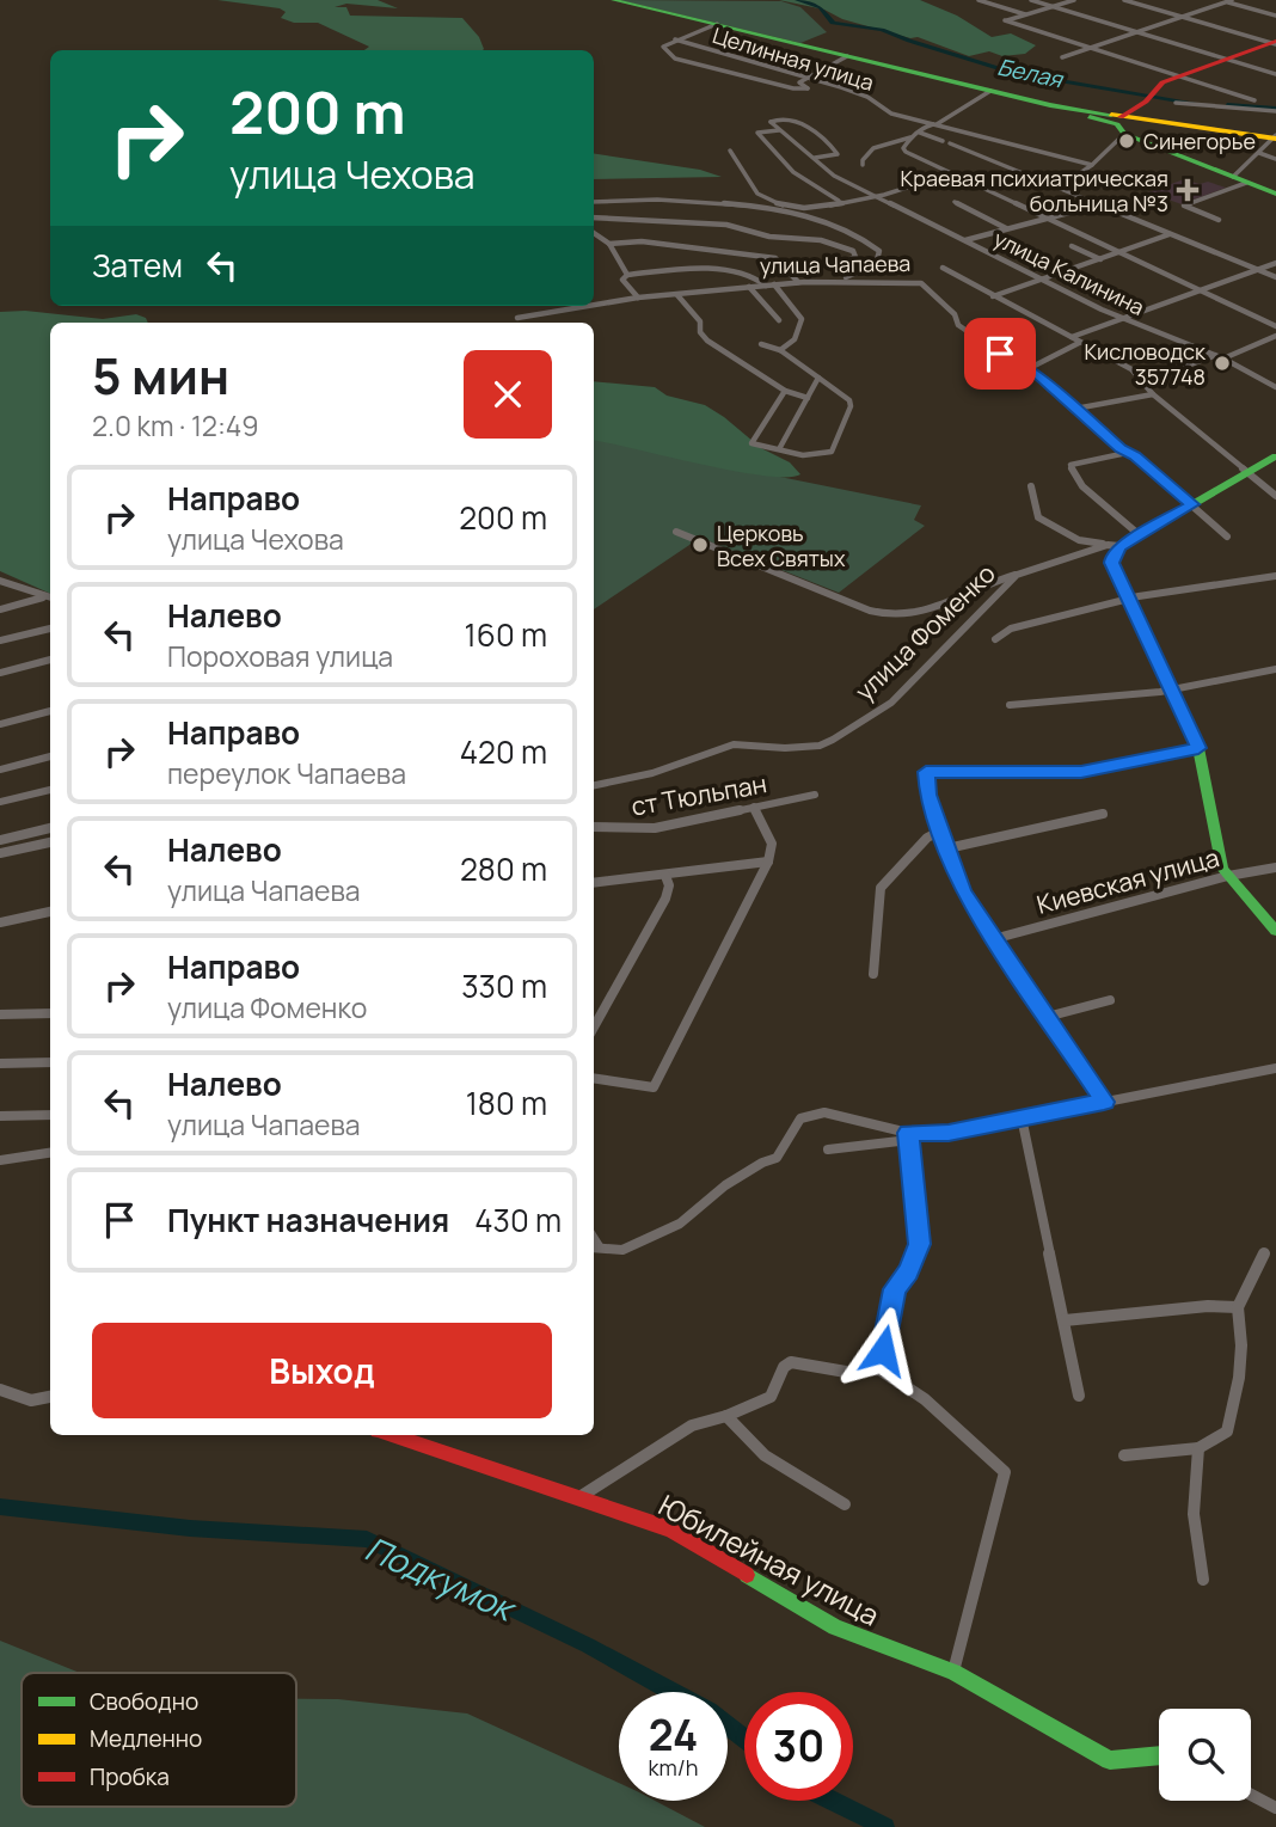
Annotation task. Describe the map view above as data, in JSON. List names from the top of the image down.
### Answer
{
  "streets": {
    "street": [
      "Целинная улица",
      "улица Чапаева",
      "улица Калинина",
      "улица Фоменко",
      "ст Тюльпан",
      "Киевская улица",
      "Юбилейная улица"
    ]
  },
  "crossings": [
    ["улица Чапаева", "улица Фоменко"]
  ],
  "water": ["Белая", "Подкумок"],
  "places": {
    "other": ["Синегорье", "Кисловодск 357748", "Церковь Всех Святых"],
    "health": ["Краевая психиатрическая больница №3"]
  },
  "legend": ["Свободно", "Медленно", "Пробка"],
  "page": {
    "turn": ["200 m", "улица Чехова"],
    "then": "Затем",
    "heading": ["5 мин", "2.0 km · 12:49"],
    "list": [
      {
        "name": "Направо",
        "note": "улица Чехова",
        "value": "200 m"
      },
      {
        "name": "Налево",
        "note": "Пороховая улица",
        "value": "160 m"
      },
      {
        "name": "Направо",
        "note": "переулок Чапаева",
        "value": "420 m"
      },
      {
        "name": "Налево",
        "note": "улица Чапаева",
        "value": "280 m"
      },
      {
        "name": "Направо",
        "note": "улица Фоменко",
        "value": "330 m"
      },
      {
        "name": "Налево",
        "note": "улица Чапаева",
        "value": "180 m"
      },
      {
        "name": "Пункт назначения",
        "value": "430 m"
      }
    ],
    "buttons": "Выход",
    "speed": "24 km/h",
    "limit": "30"
  }
}
